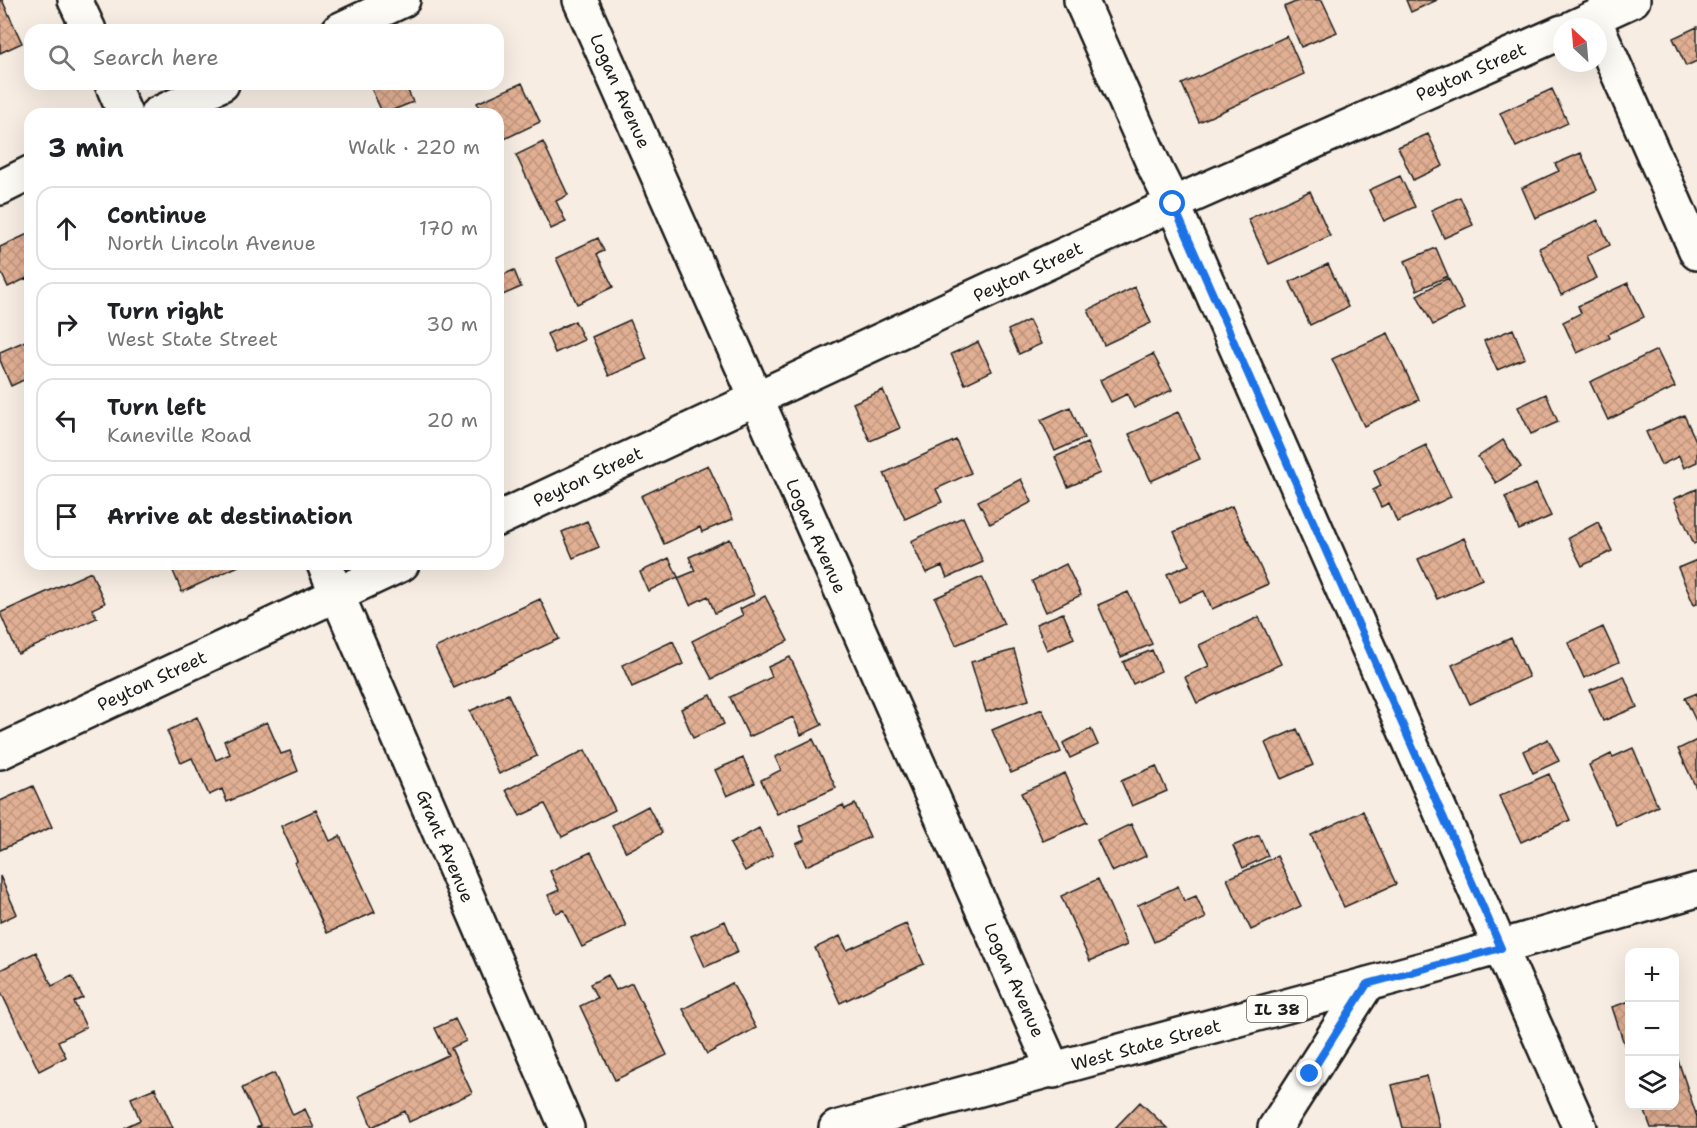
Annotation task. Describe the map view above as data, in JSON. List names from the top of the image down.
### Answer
{
  "streets": {
    "street": [
      "Peyton Street",
      "Logan Avenue",
      "Grant Avenue",
      "IL 38",
      "West State Street"
    ]
  },
  "crossings": [
    ["Peyton Street", "Logan Avenue"],
    ["Peyton Street", "Grant Avenue"],
    ["Logan Avenue", "West State Street"]
  ],
  "north": "top left",
  "page": {
    "search": "Search here",
    "heading": ["3 min", "Walk · 220 m"],
    "list": [
      ["Continue", "North Lincoln Avenue", "170 m"],
      ["Turn right", "West State Street", "30 m"],
      ["Turn left", "Kaneville Road", "20 m"],
      "Arrive at destination"
    ],
    "map_buttons": ["+", "−"]
  }
}
